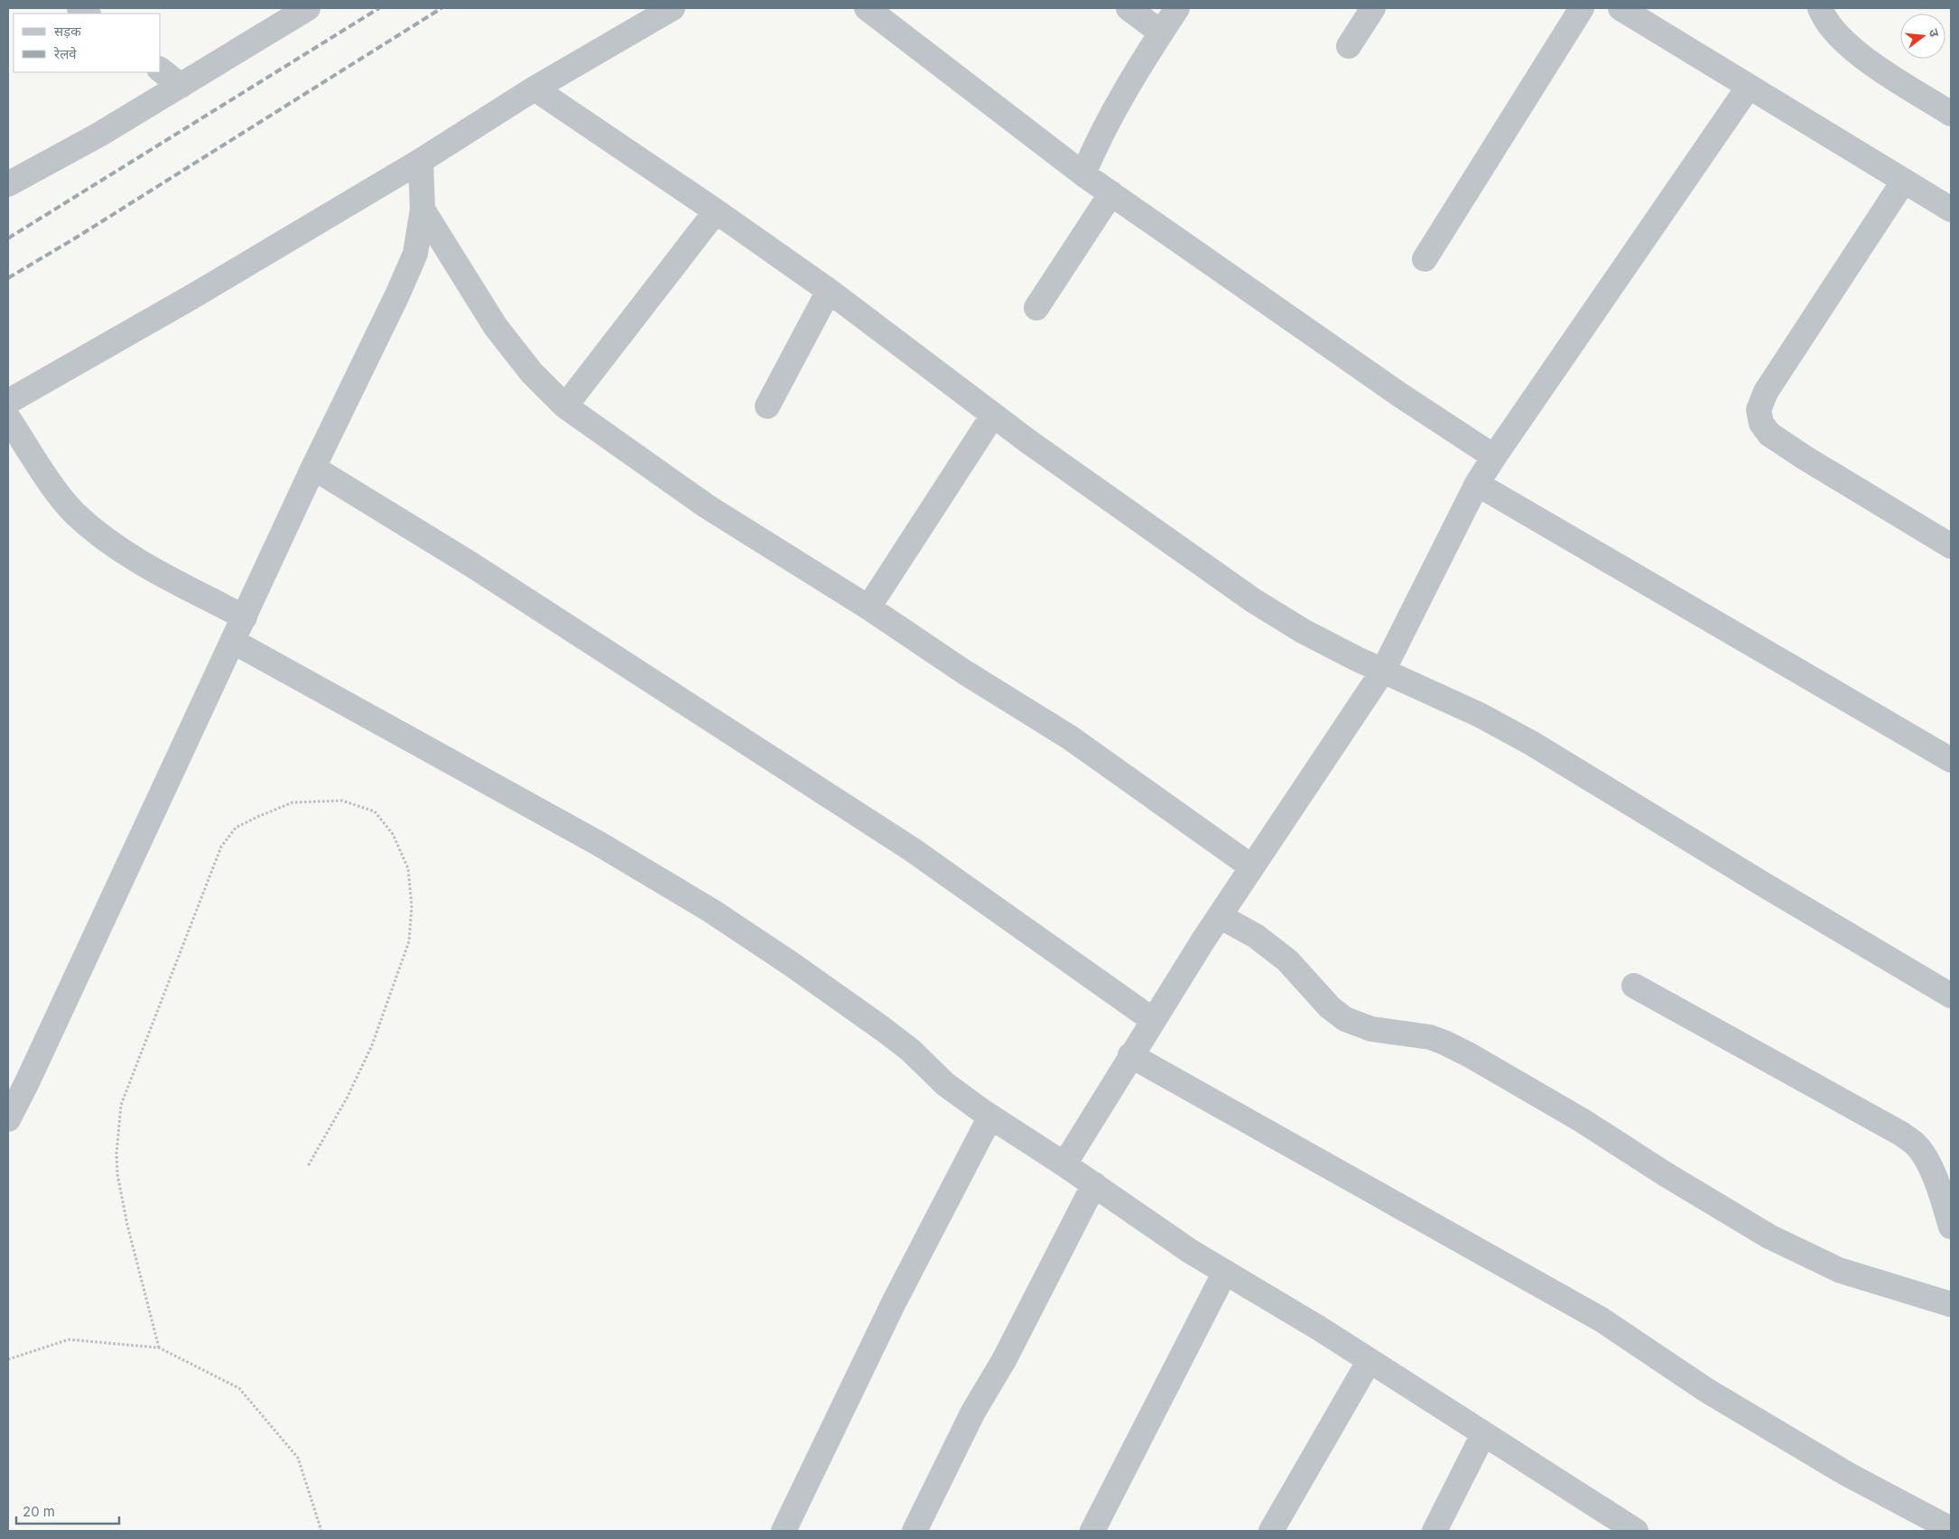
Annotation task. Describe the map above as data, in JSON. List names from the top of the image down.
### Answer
{
  "legend": ["सड़क", "रेलवे"],
  "scale_bar": "20 m",
  "north": "right"
}
